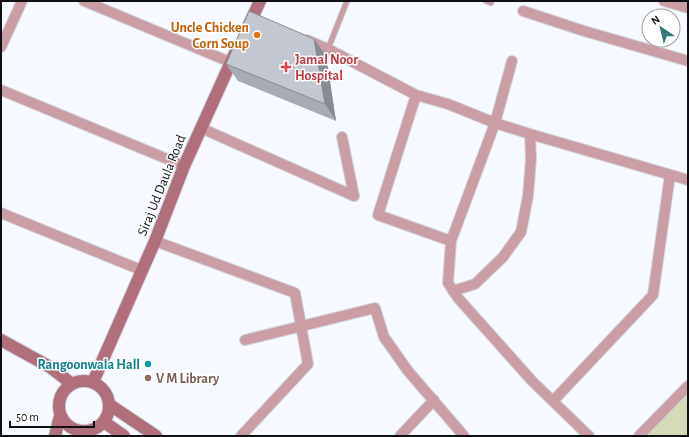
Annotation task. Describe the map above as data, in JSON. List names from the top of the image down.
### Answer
{
  "streets": {
    "main road": ["Siraj Ud Daula Road"]
  },
  "places": {
    "other": ["Uncle Chicken Corn Soup", "Rangoonwala Hall", "V M Library"],
    "health": ["Jamal Noor Hospital"]
  },
  "scale_bar": "50 m",
  "north": "top left"
}
